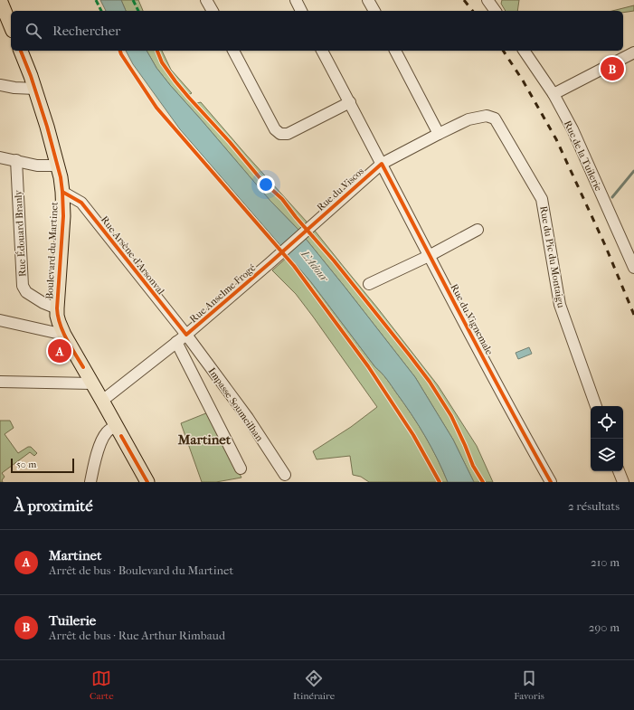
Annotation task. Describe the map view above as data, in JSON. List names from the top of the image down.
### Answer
{
  "streets": {
    "main road": ["Boulevard du Martinet"],
    "street": [
      "Rue de la Tuilerie",
      "Rue du Viscos",
      "Rue Édouard Branly",
      "Rue Arsène d'Arsonval",
      "Rue du Pic du Montaigu",
      "Rue Anselme Frogé",
      "Rue du Vignemale",
      "Impasse Soumeilhan"
    ]
  },
  "crossings": [
    ["Rue du Viscos", "Rue du Pic du Montaigu"],
    ["Rue du Viscos", "Rue Anselme Frogé"],
    ["Rue du Viscos", "Rue du Vignemale"],
    ["Rue Édouard Branly", "Boulevard du Martinet"],
    ["Boulevard du Martinet", "Rue Arsène d'Arsonval"],
    ["Boulevard du Martinet", "Rue Anselme Frogé"],
    ["Rue Arsène d'Arsonval", "Rue Anselme Frogé"],
    ["Rue Arsène d'Arsonval", "Impasse Soumeilhan"],
    ["Rue Anselme Frogé", "Impasse Soumeilhan"]
  ],
  "districts": ["Martinet"],
  "water": ["L'Adour"],
  "scale_bar": "50 m",
  "page": {
    "search": "Rechercher",
    "pins": ["B", "A"],
    "scale": "50 m",
    "heading": ["À proximité", "2 résultats"],
    "list": [
      {
        "mark": "A",
        "name": "Martinet",
        "note": "Arrêt de bus · Boulevard du Martinet",
        "value": "210 m"
      },
      {
        "mark": "B",
        "name": "Tuilerie",
        "note": "Arrêt de bus · Rue Arthur Rimbaud",
        "value": "290 m"
      }
    ],
    "nav": ["Carte", "Itinéraire", "Favoris"]
  }
}
